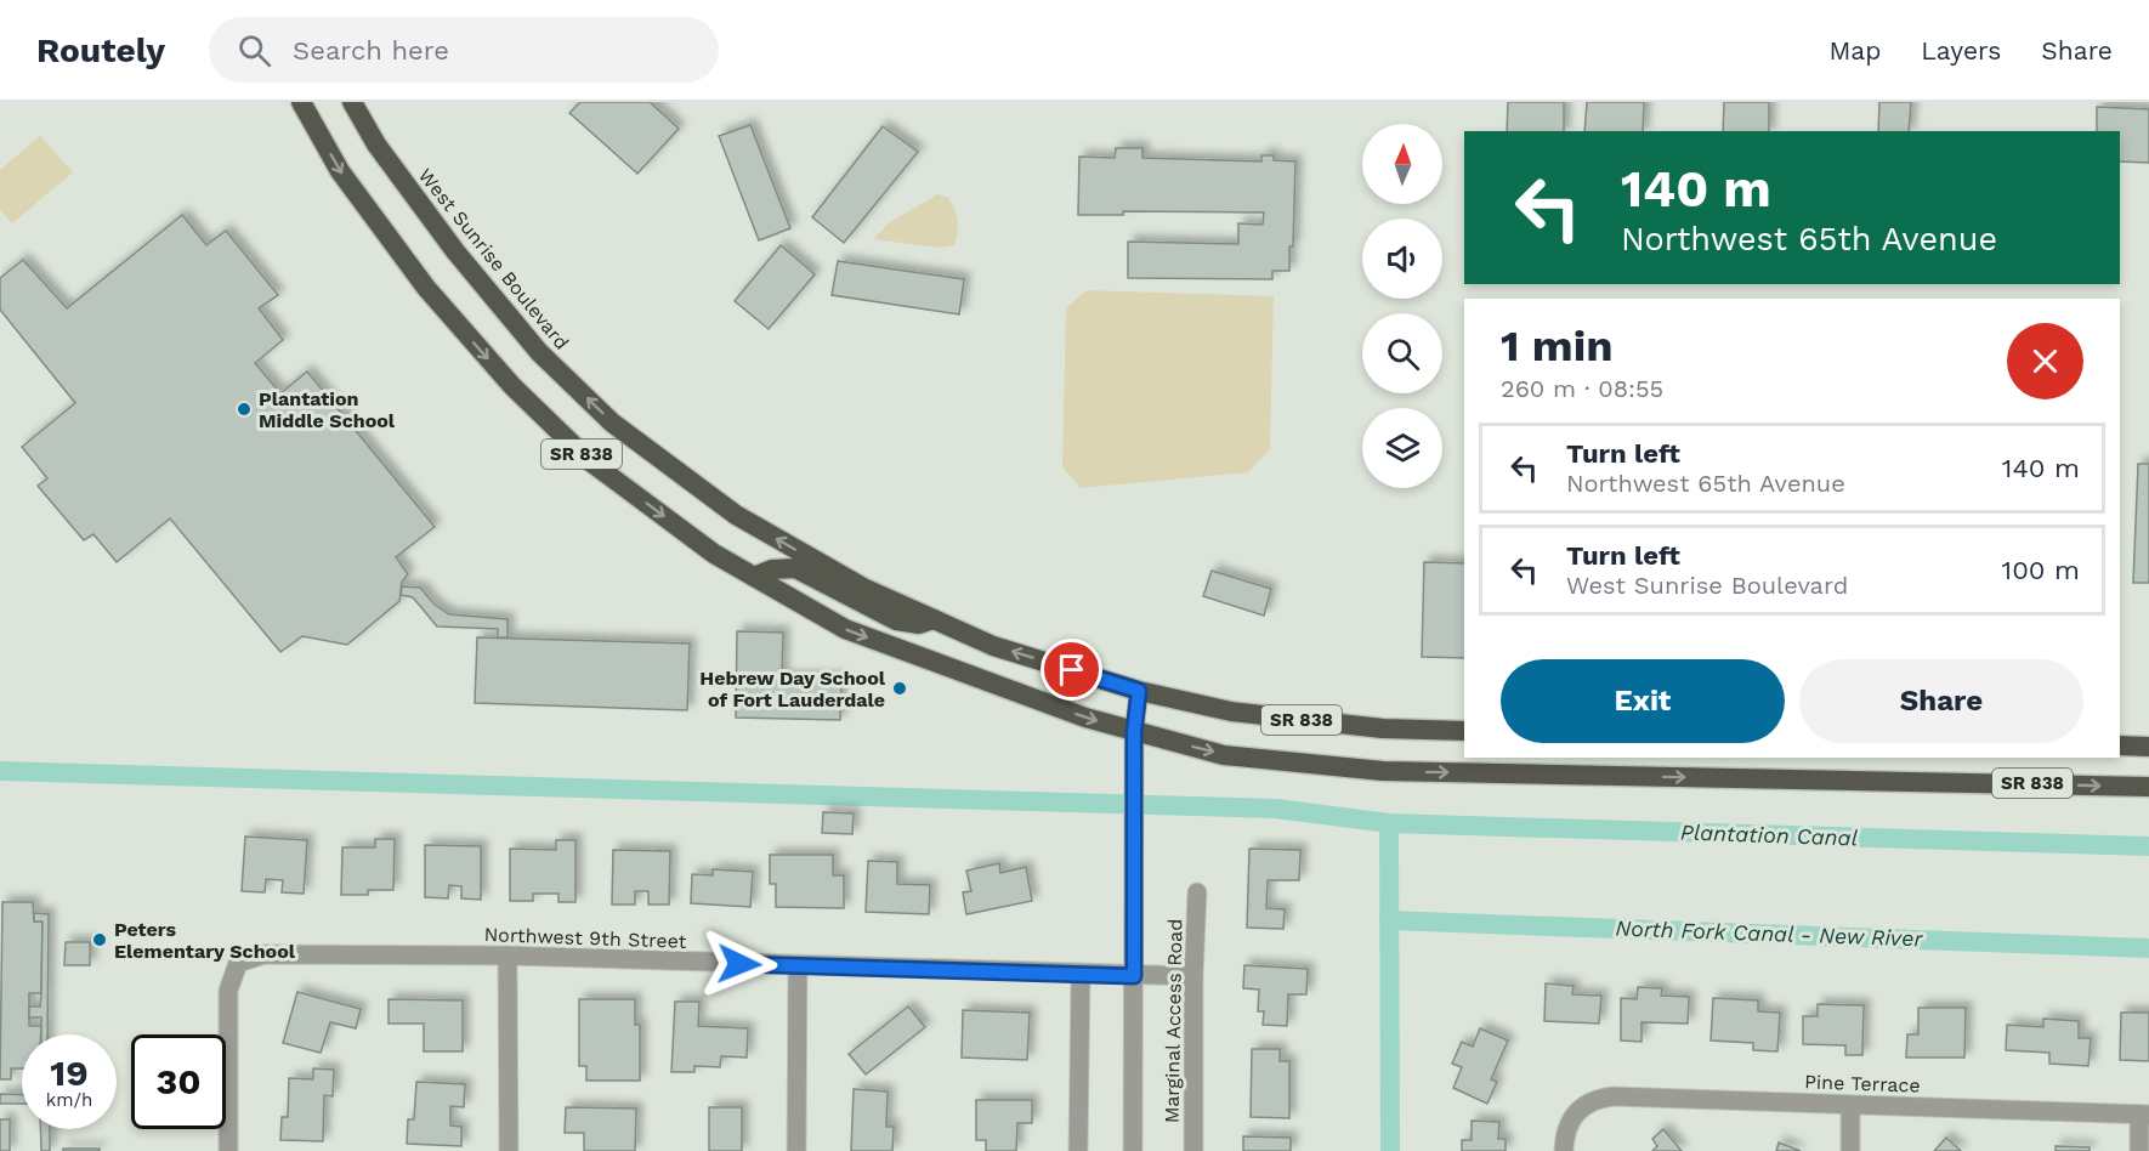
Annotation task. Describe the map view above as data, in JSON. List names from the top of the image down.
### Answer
{
  "streets": {
    "highway": ["West Sunrise Boulevard", "SR 838"],
    "street": ["Northwest 9th Street", "Marginal Access Road", "Pine Terrace"]
  },
  "crossings": [
    ["Northwest 9th Street", "Marginal Access Road"]
  ],
  "water": ["Plantation Canal", "North Fork Canal - New River"],
  "places": ["Plantation Middle School", "Hebrew Day School of Fort Lauderdale", "Peters Elementary School"],
  "north": "top",
  "page": {
    "header": "Routely",
    "search": "Search here",
    "nav": ["Map", "Layers", "Share"],
    "turn": ["140 m", "Northwest 65th Avenue"],
    "heading": ["1 min", "260 m · 08:55"],
    "list": [
      {
        "name": "Turn left",
        "note": "Northwest 65th Avenue",
        "value": "140 m"
      },
      {
        "name": "Turn left",
        "note": "West Sunrise Boulevard",
        "value": "100 m"
      }
    ],
    "buttons": ["Exit", "Share"],
    "speed": "19 km/h",
    "limit": "30"
  }
}
